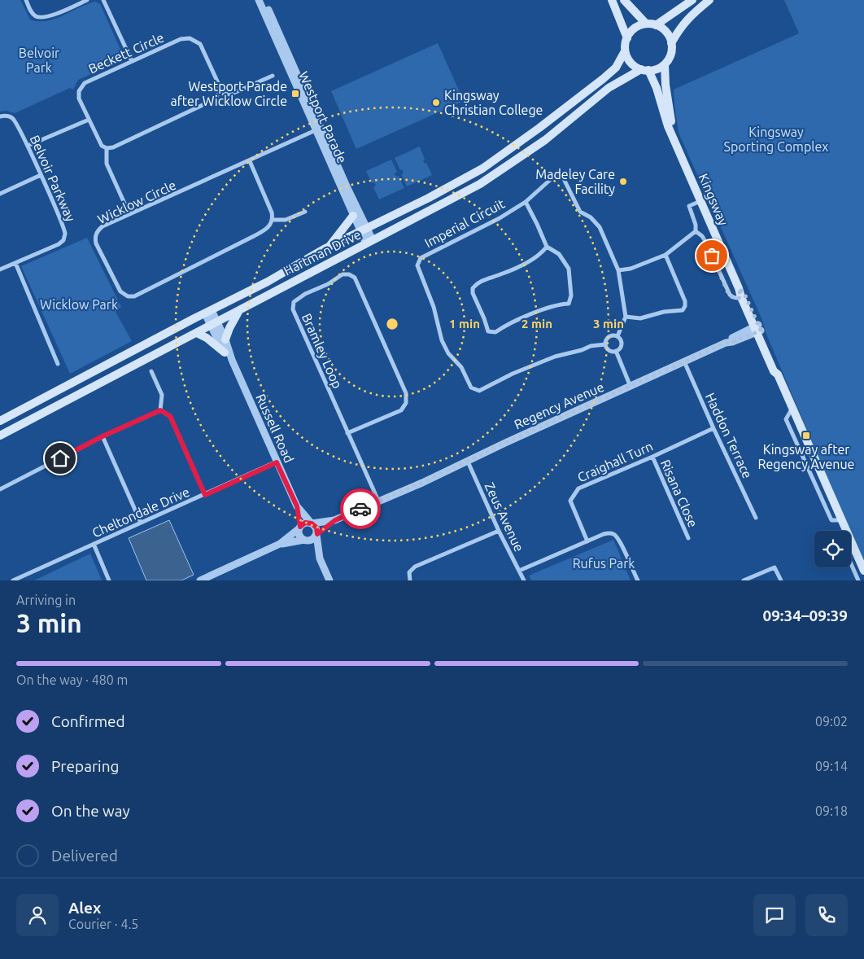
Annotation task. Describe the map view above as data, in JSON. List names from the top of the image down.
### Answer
{
  "streets": {
    "main road": ["Kingsway", "Hartman Drive"],
    "street": [
      "Beckett Circle",
      "Westport Parade",
      "Belvoir Parkway",
      "Wicklow Circle",
      "Imperial Circuit",
      "Bramley Loop",
      "Regency Avenue",
      "Russell Road",
      "Haddon Terrace",
      "Craighall Turn",
      "Risana Close",
      "Cheltondale Drive",
      "Zeus Avenue"
    ]
  },
  "crossings": [
    ["Westport Parade", "Wicklow Circle"],
    ["Westport Parade", "Hartman Drive"],
    ["Kingsway", "Hartman Drive"],
    ["Kingsway", "Regency Avenue"],
    ["Hartman Drive", "Russell Road"],
    ["Bramley Loop", "Regency Avenue"],
    ["Regency Avenue", "Russell Road"],
    ["Regency Avenue", "Haddon Terrace"],
    ["Regency Avenue", "Zeus Avenue"],
    ["Russell Road", "Cheltondale Drive"],
    ["Haddon Terrace", "Craighall Turn"],
    ["Craighall Turn", "Risana Close"]
  ],
  "parks": [
    "Belvoir Park",
    "Kingsway Sporting Complex",
    "Wicklow Park",
    "Rufus Park"
  ],
  "places": {
    "transit": ["Westport Parade after Wicklow Circle", "Kingsway after Regency Avenue"],
    "other": ["Kingsway Christian College", "Madeley Care Facility"]
  },
  "page": {
    "heading": ["3 min", "Arriving in", "09:34–09:39"],
    "panel": ["Alex", "Courier · 4.5"],
    "bar": "On the way · 480 m",
    "list": [
      ["Confirmed", "09:02"],
      ["Preparing", "09:14"],
      ["On the way", "09:18"],
      "Delivered"
    ]
  },
  "rings": ["1 min", "2 min", "3 min"]
}
